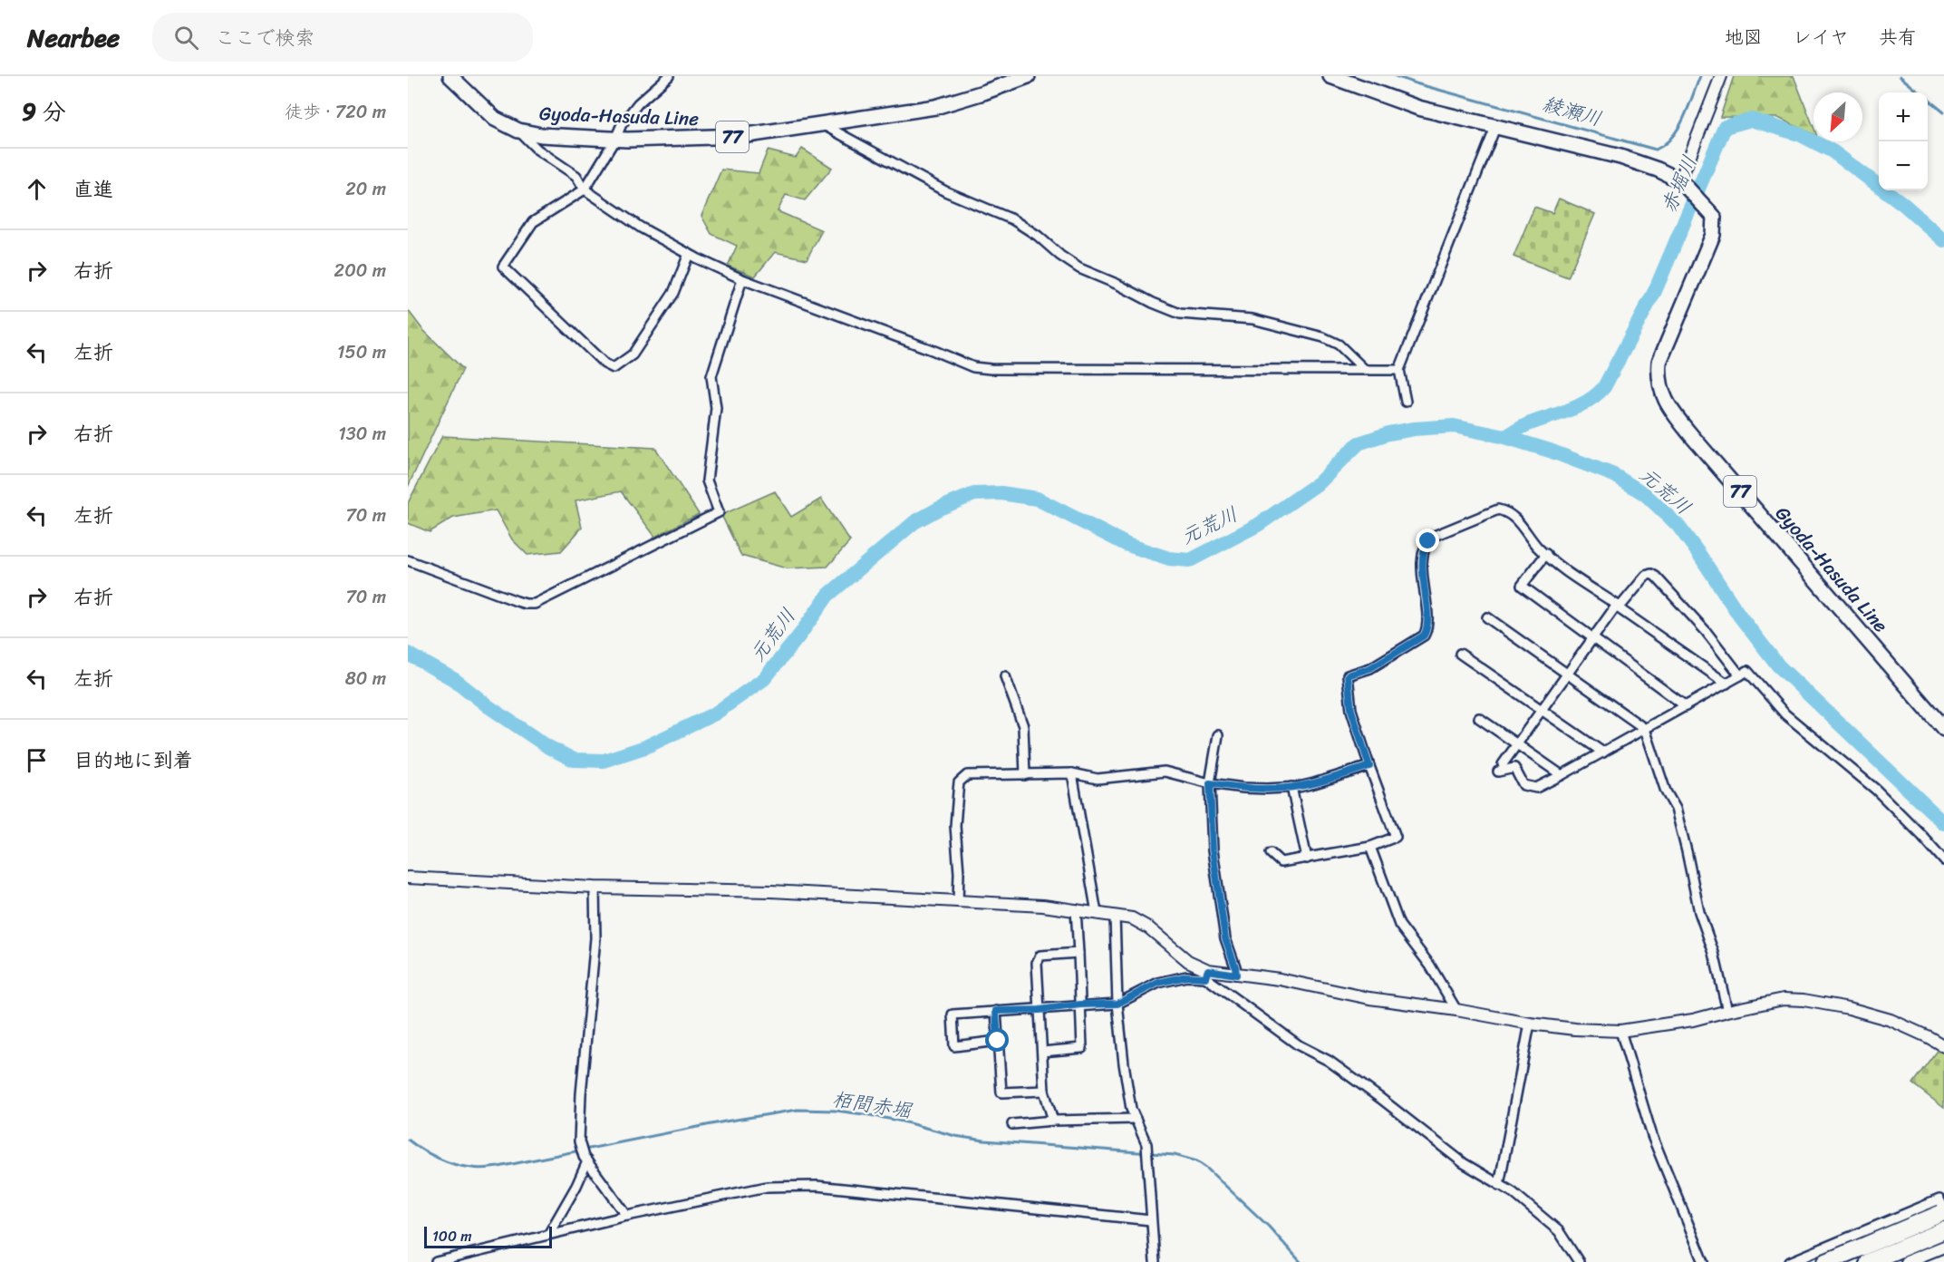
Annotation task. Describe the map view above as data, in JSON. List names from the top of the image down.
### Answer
{
  "streets": {
    "main road": ["Gyoda-Hasuda Line", "77"]
  },
  "water": [
    "綾瀬川",
    "赤堀川",
    "元荒川",
    "栢間赤堀"
  ],
  "scale_bar": "100 m",
  "north": "bottom left",
  "page": {
    "header": "Nearbee",
    "search": "ここで検索",
    "nav": ["地図", "レイヤ", "共有"],
    "heading": ["9 分", "徒歩 · 720 m"],
    "map_buttons": ["+", "−"],
    "list": [
      ["直進", "20 m"],
      ["右折", "200 m"],
      ["左折", "150 m"],
      ["右折", "130 m"],
      ["左折", "70 m"],
      ["右折", "70 m"],
      ["左折", "80 m"],
      "目的地に到着"
    ],
    "scale": "100 m"
  }
}
